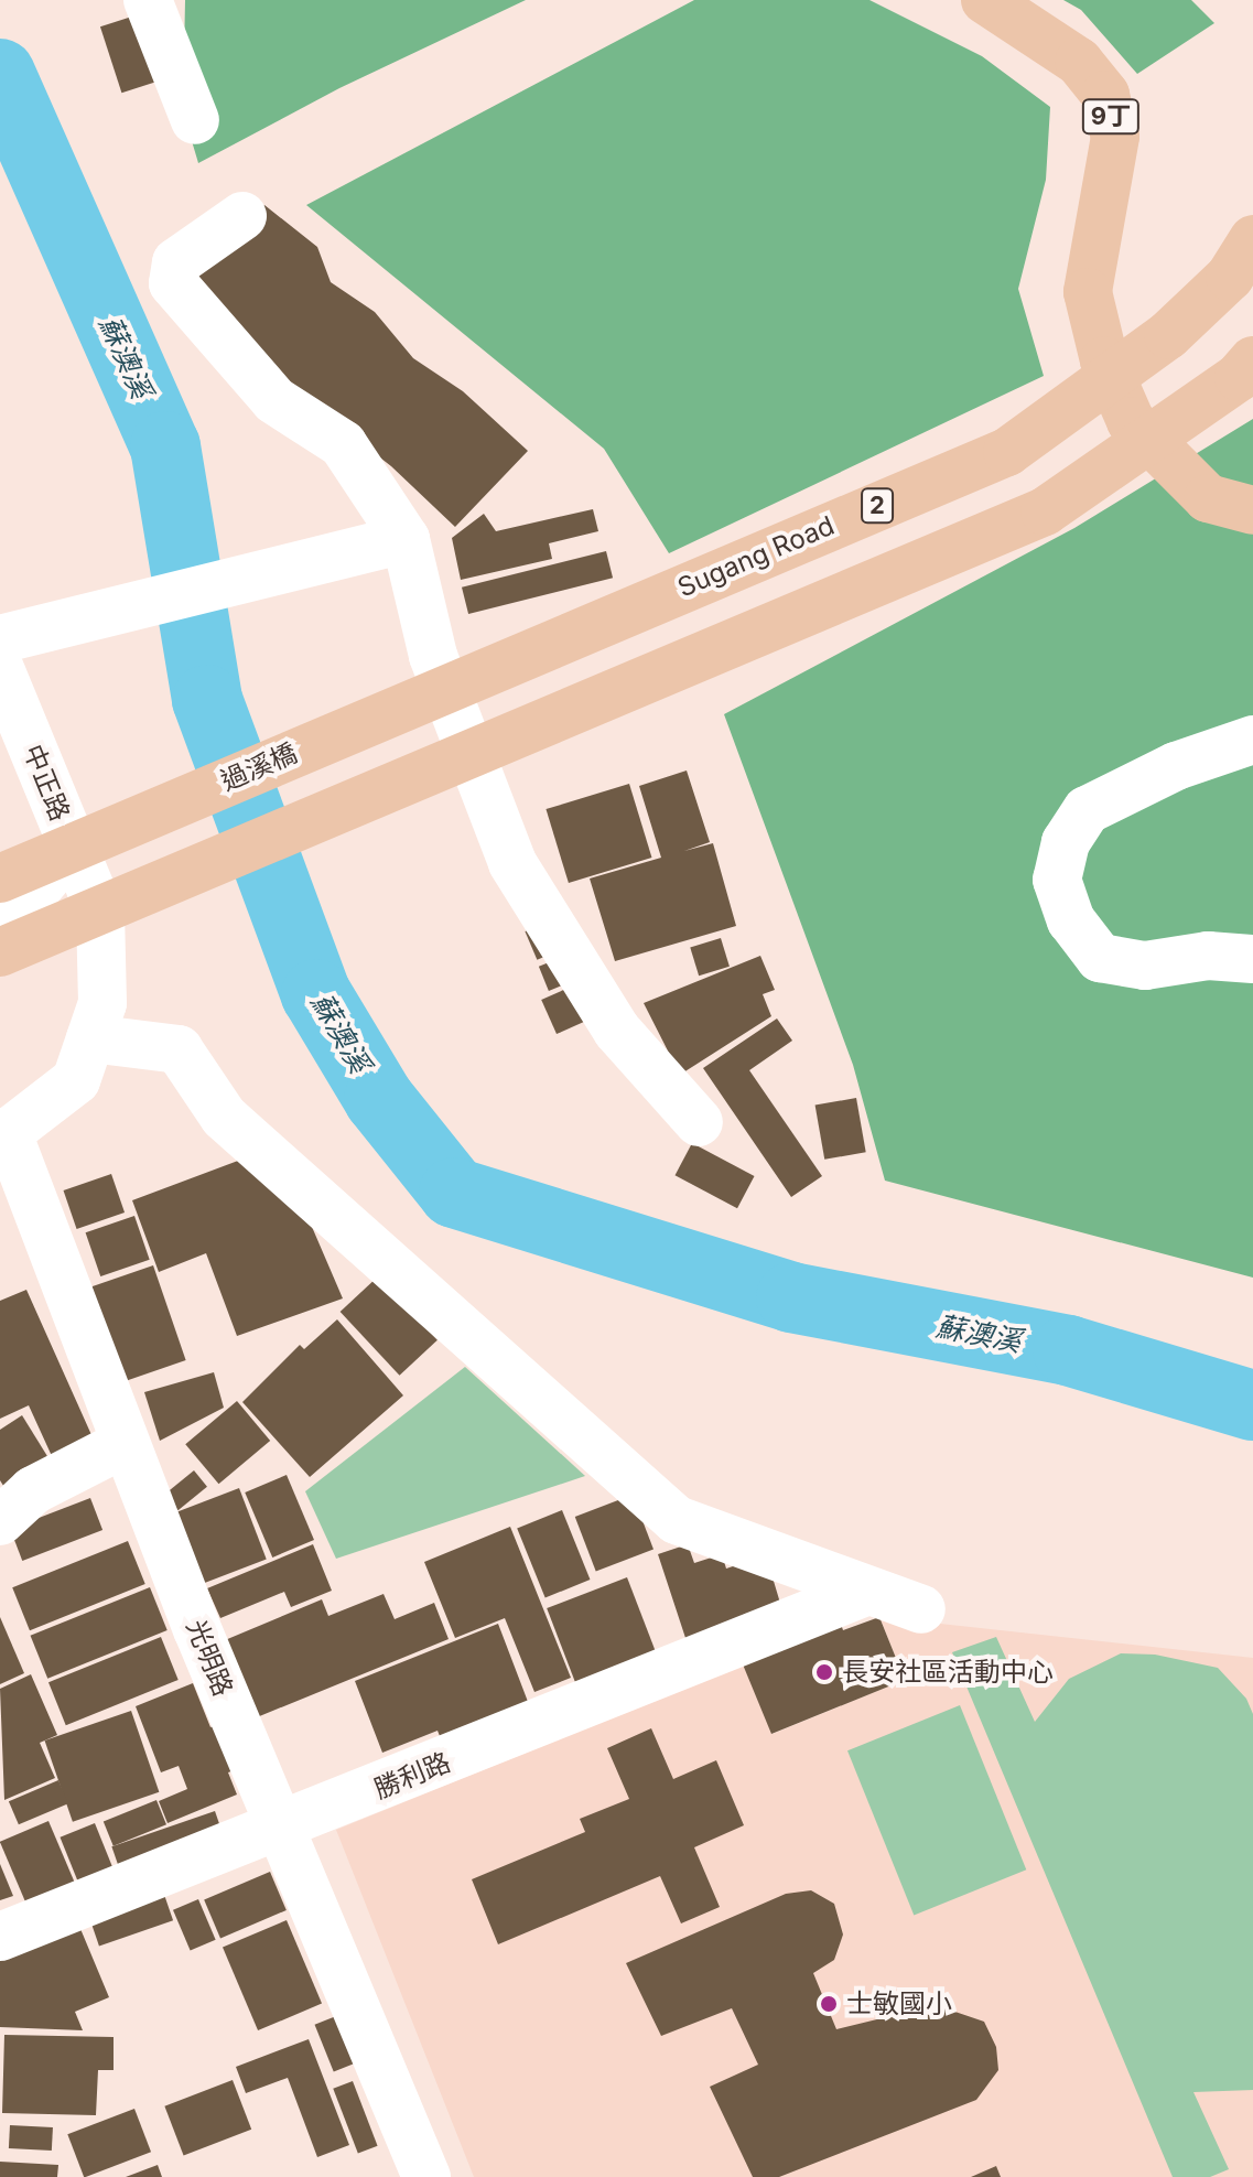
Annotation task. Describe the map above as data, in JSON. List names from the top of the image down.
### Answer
{
  "streets": {
    "main road": [
      "9丁",
      "2",
      "Sugang Road",
      "過溪橋"
    ],
    "street": ["中正路", "光明路", "勝利路"]
  },
  "crossings": [
    ["2", "過溪橋"],
    ["2", "中正路"],
    ["Sugang Road", "過溪橋"],
    ["過溪橋", "中正路"],
    ["光明路", "勝利路"]
  ],
  "water": ["蘇澳溪"],
  "places": ["長安社區活動中心", "士敏國小"]
}
